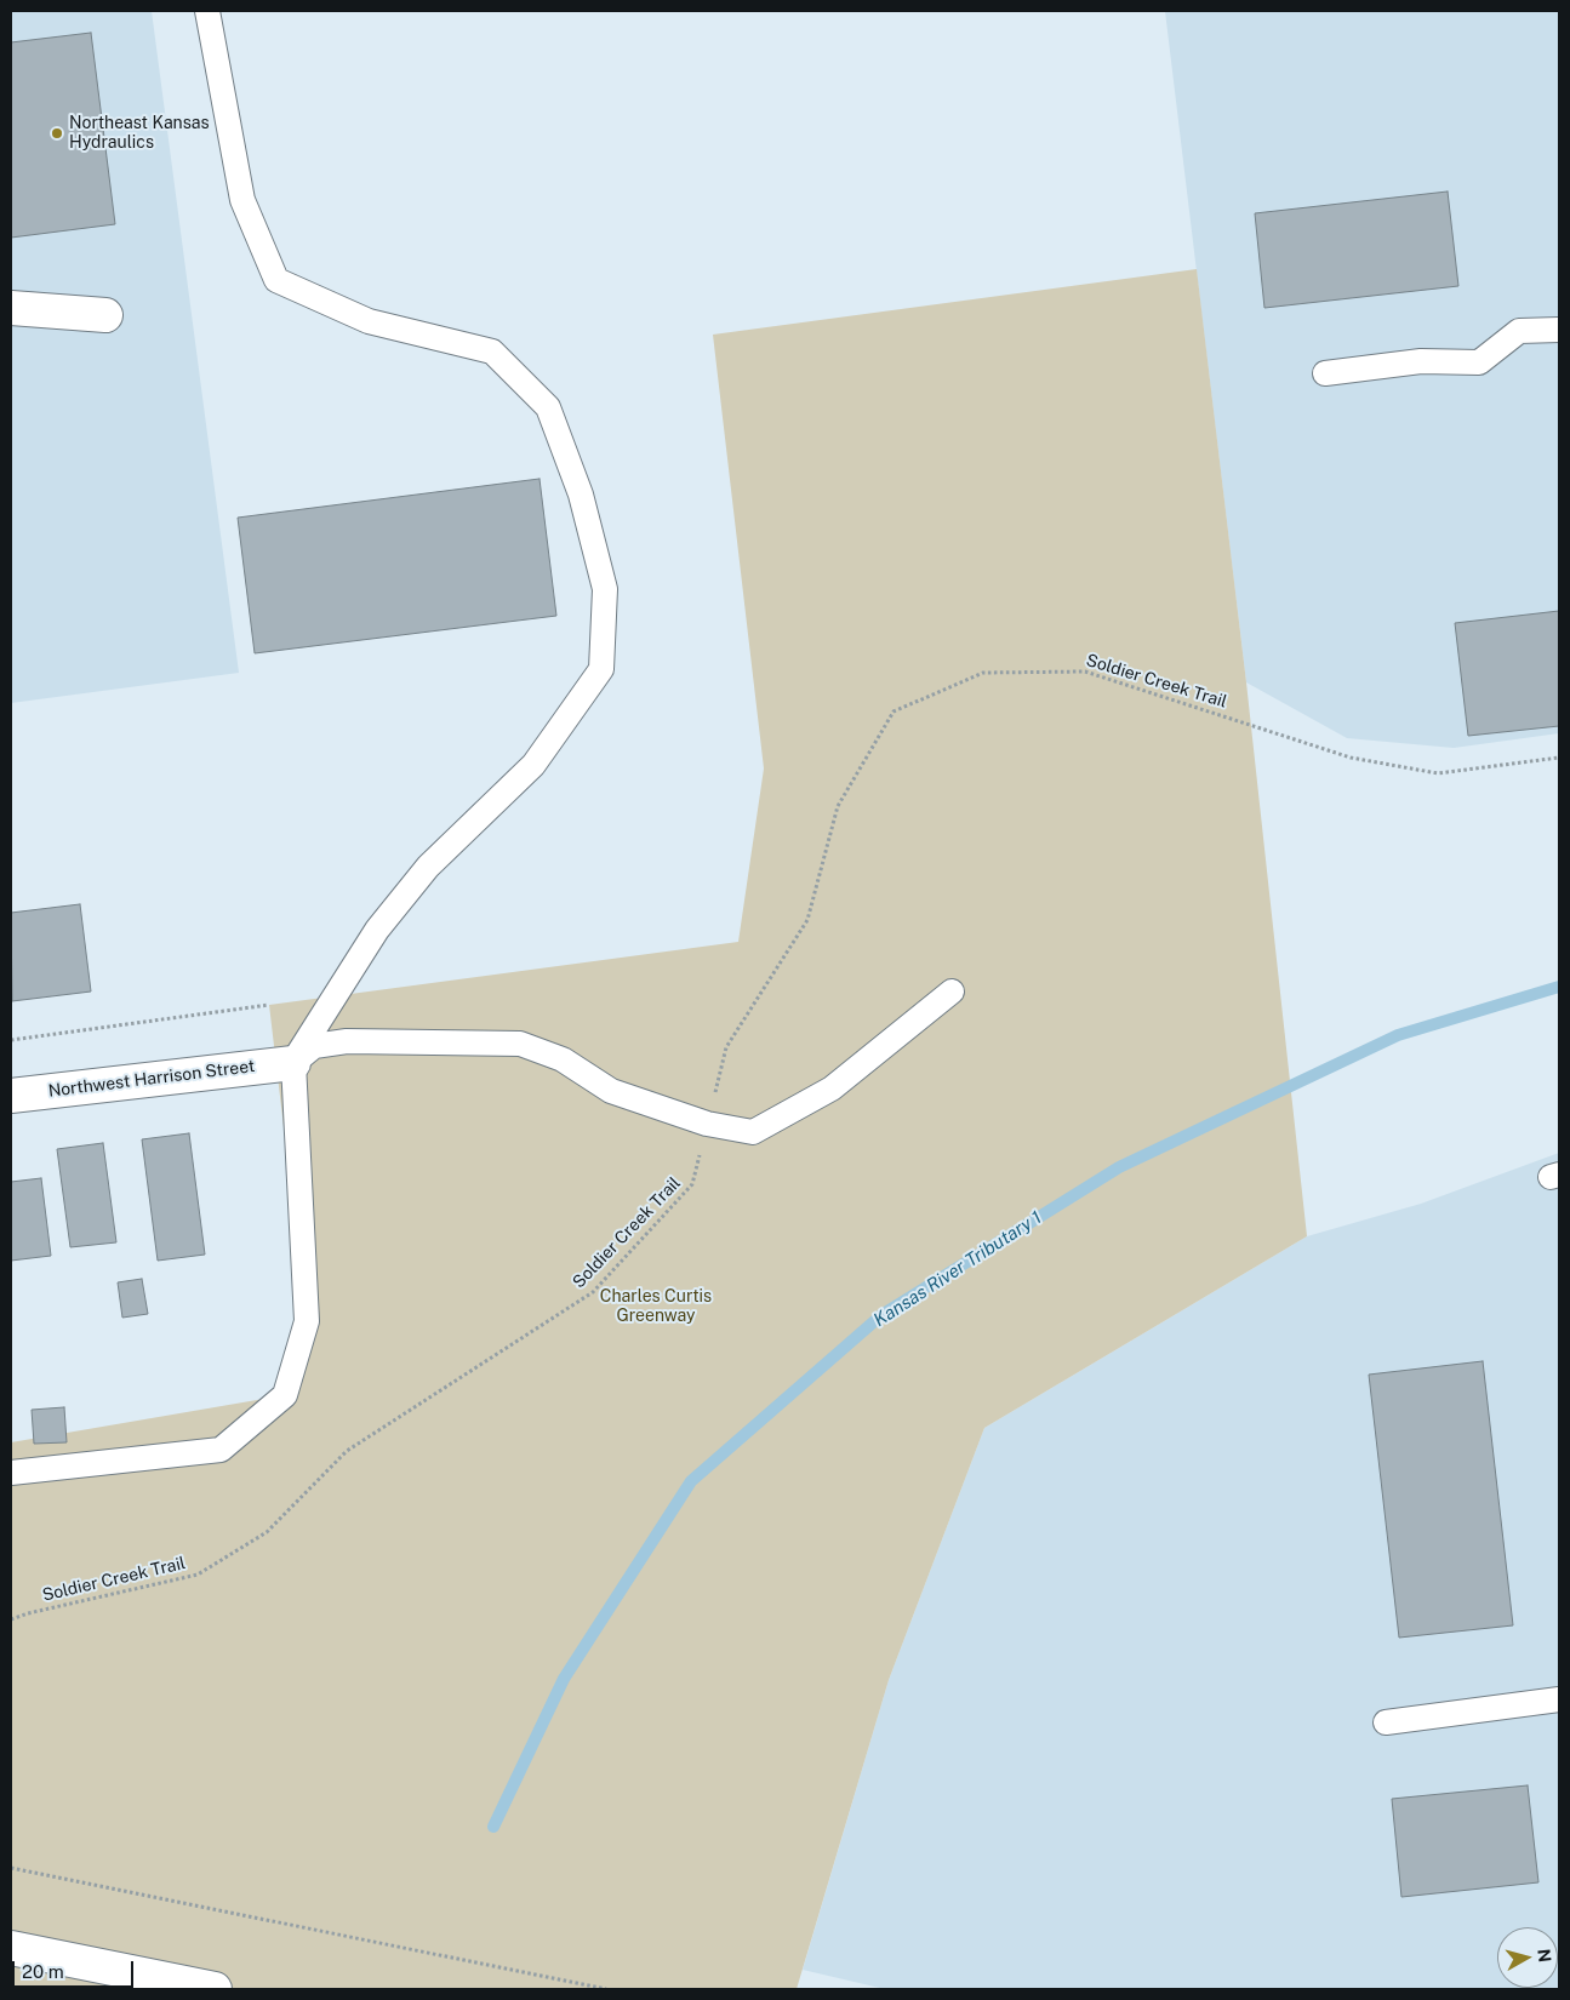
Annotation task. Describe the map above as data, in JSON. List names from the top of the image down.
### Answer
{
  "streets": {
    "street": ["Northwest Harrison Street"],
    "path": ["Soldier Creek Trail"]
  },
  "water": ["Kansas River Tributary 1"],
  "parks": ["Charles Curtis Greenway"],
  "places": ["Northeast Kansas Hydraulics"],
  "scale_bar": "20 m",
  "north": "right"
}
